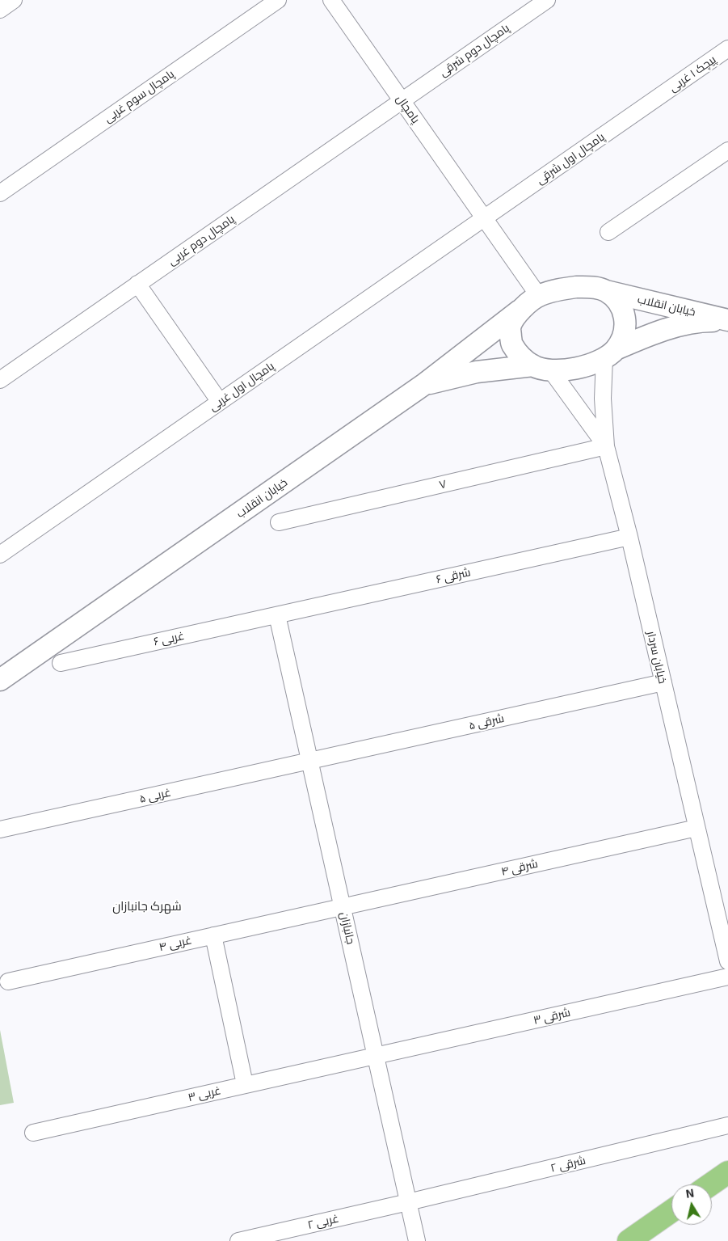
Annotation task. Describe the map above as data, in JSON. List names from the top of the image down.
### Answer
{
  "streets": {
    "street": [
      "پامچال دوم شرقی",
      "پیچک ۱ غربی",
      "پامچال سوم غربی",
      "پامچال",
      "پامچال اول شرقی",
      "پامچال دوم غربی",
      "خیابان انقلاب",
      "پامچال اول غربی",
      "۷",
      "۶ شرقی",
      "۶ غربی",
      "خیابان سردار",
      "۵ شرقی",
      "۵ غربی",
      "۴ شرقی",
      "جانبازان",
      "۴ غربی",
      "۳ شرقی",
      "۳ غربی",
      "۲ شرقی",
      "۲ غربی"
    ]
  },
  "crossings": [
    ["پامچال دوم شرقی", "پامچال"],
    ["پامچال دوم شرقی", "پامچال دوم غربی"],
    ["پیچک ۱ غربی", "پامچال اول شرقی"],
    ["پامچال", "پامچال اول شرقی"],
    ["پامچال", "پامچال دوم غربی"],
    ["پامچال", "خیابان انقلاب"],
    ["پامچال", "پامچال اول غربی"],
    ["پامچال", "خیابان سردار"],
    ["پامچال اول شرقی", "پامچال اول غربی"],
    ["خیابان انقلاب", "خیابان سردار"],
    ["۷", "خیابان سردار"],
    ["۶ شرقی", "۶ غربی"],
    ["۶ شرقی", "خیابان سردار"],
    ["۶ شرقی", "جانبازان"],
    ["۶ غربی", "جانبازان"],
    ["خیابان سردار", "۵ شرقی"],
    ["خیابان سردار", "۴ شرقی"],
    ["۵ شرقی", "۵ غربی"],
    ["۵ شرقی", "جانبازان"],
    ["۵ غربی", "جانبازان"],
    ["۴ شرقی", "جانبازان"],
    ["۴ شرقی", "۴ غربی"],
    ["جانبازان", "۴ غربی"],
    ["جانبازان", "۳ شرقی"],
    ["جانبازان", "۳ غربی"],
    ["جانبازان", "۲ شرقی"],
    ["جانبازان", "۲ غربی"],
    ["۳ شرقی", "۳ غربی"],
    ["۲ شرقی", "۲ غربی"]
  ],
  "districts": ["شهرک جانبازان"],
  "north": "top"
}
